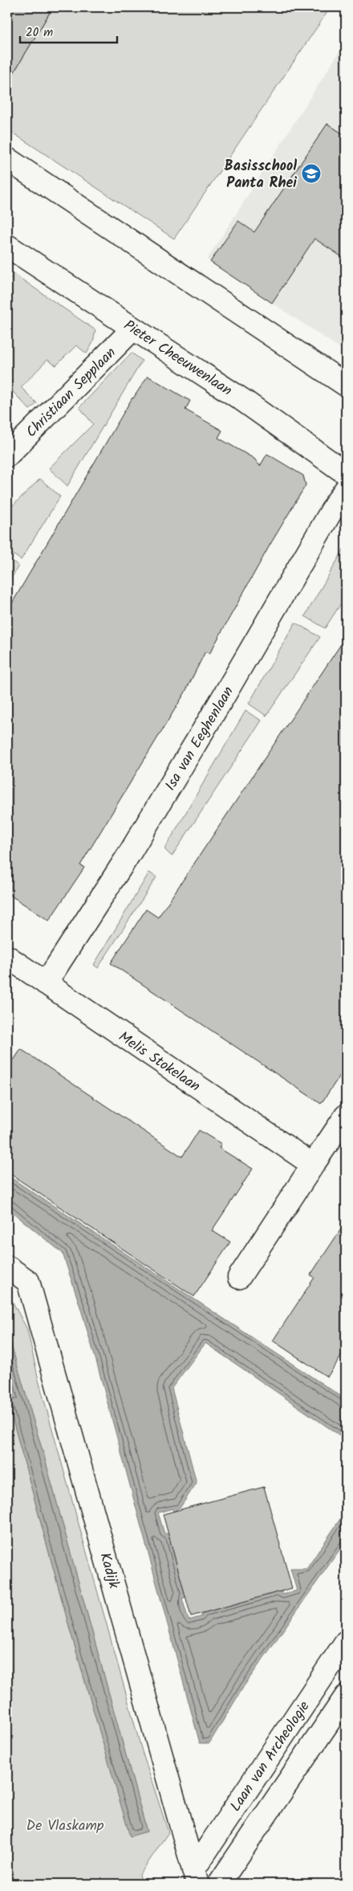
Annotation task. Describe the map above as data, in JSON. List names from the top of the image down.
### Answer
{
  "streets": {
    "street": [
      "Pieter Cheeuwenlaan",
      "Christiaan Sepplaan",
      "Isa van Eeghenlaan",
      "Melis Stokelaan",
      "Kadijk",
      "Laan van Archeologie"
    ]
  },
  "crossings": [
    ["Pieter Cheeuwenlaan", "Christiaan Sepplaan"],
    ["Isa van Eeghenlaan", "Melis Stokelaan"],
    ["Kadijk", "Laan van Archeologie"]
  ],
  "parks": ["De Vlaskamp"],
  "places": {
    "school or university": ["Basisschool Panta Rhei"]
  },
  "scale_bar": "20 m"
}
